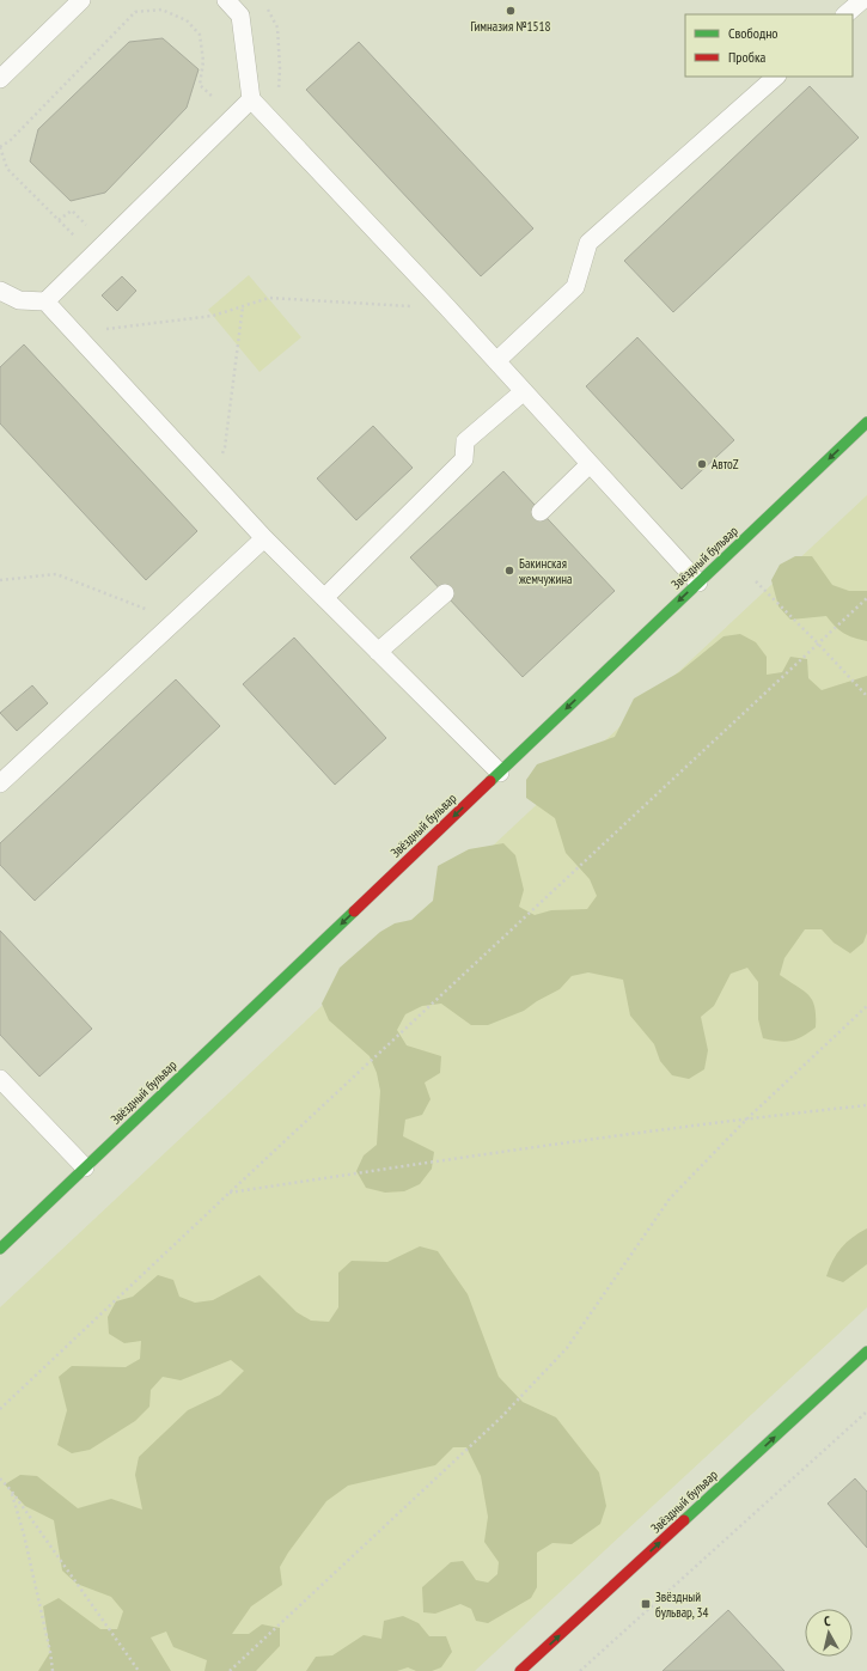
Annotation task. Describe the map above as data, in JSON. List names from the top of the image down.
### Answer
{
  "streets": {
    "street": ["Звёздный бульвар"]
  },
  "places": {
    "other": ["Гимназия №1518", "АвтоZ", "Бакинская жемчужина"],
    "transit": ["Звёздный бульвар, 34"]
  },
  "legend": ["Свободно", "Пробка"],
  "north": "top"
}
